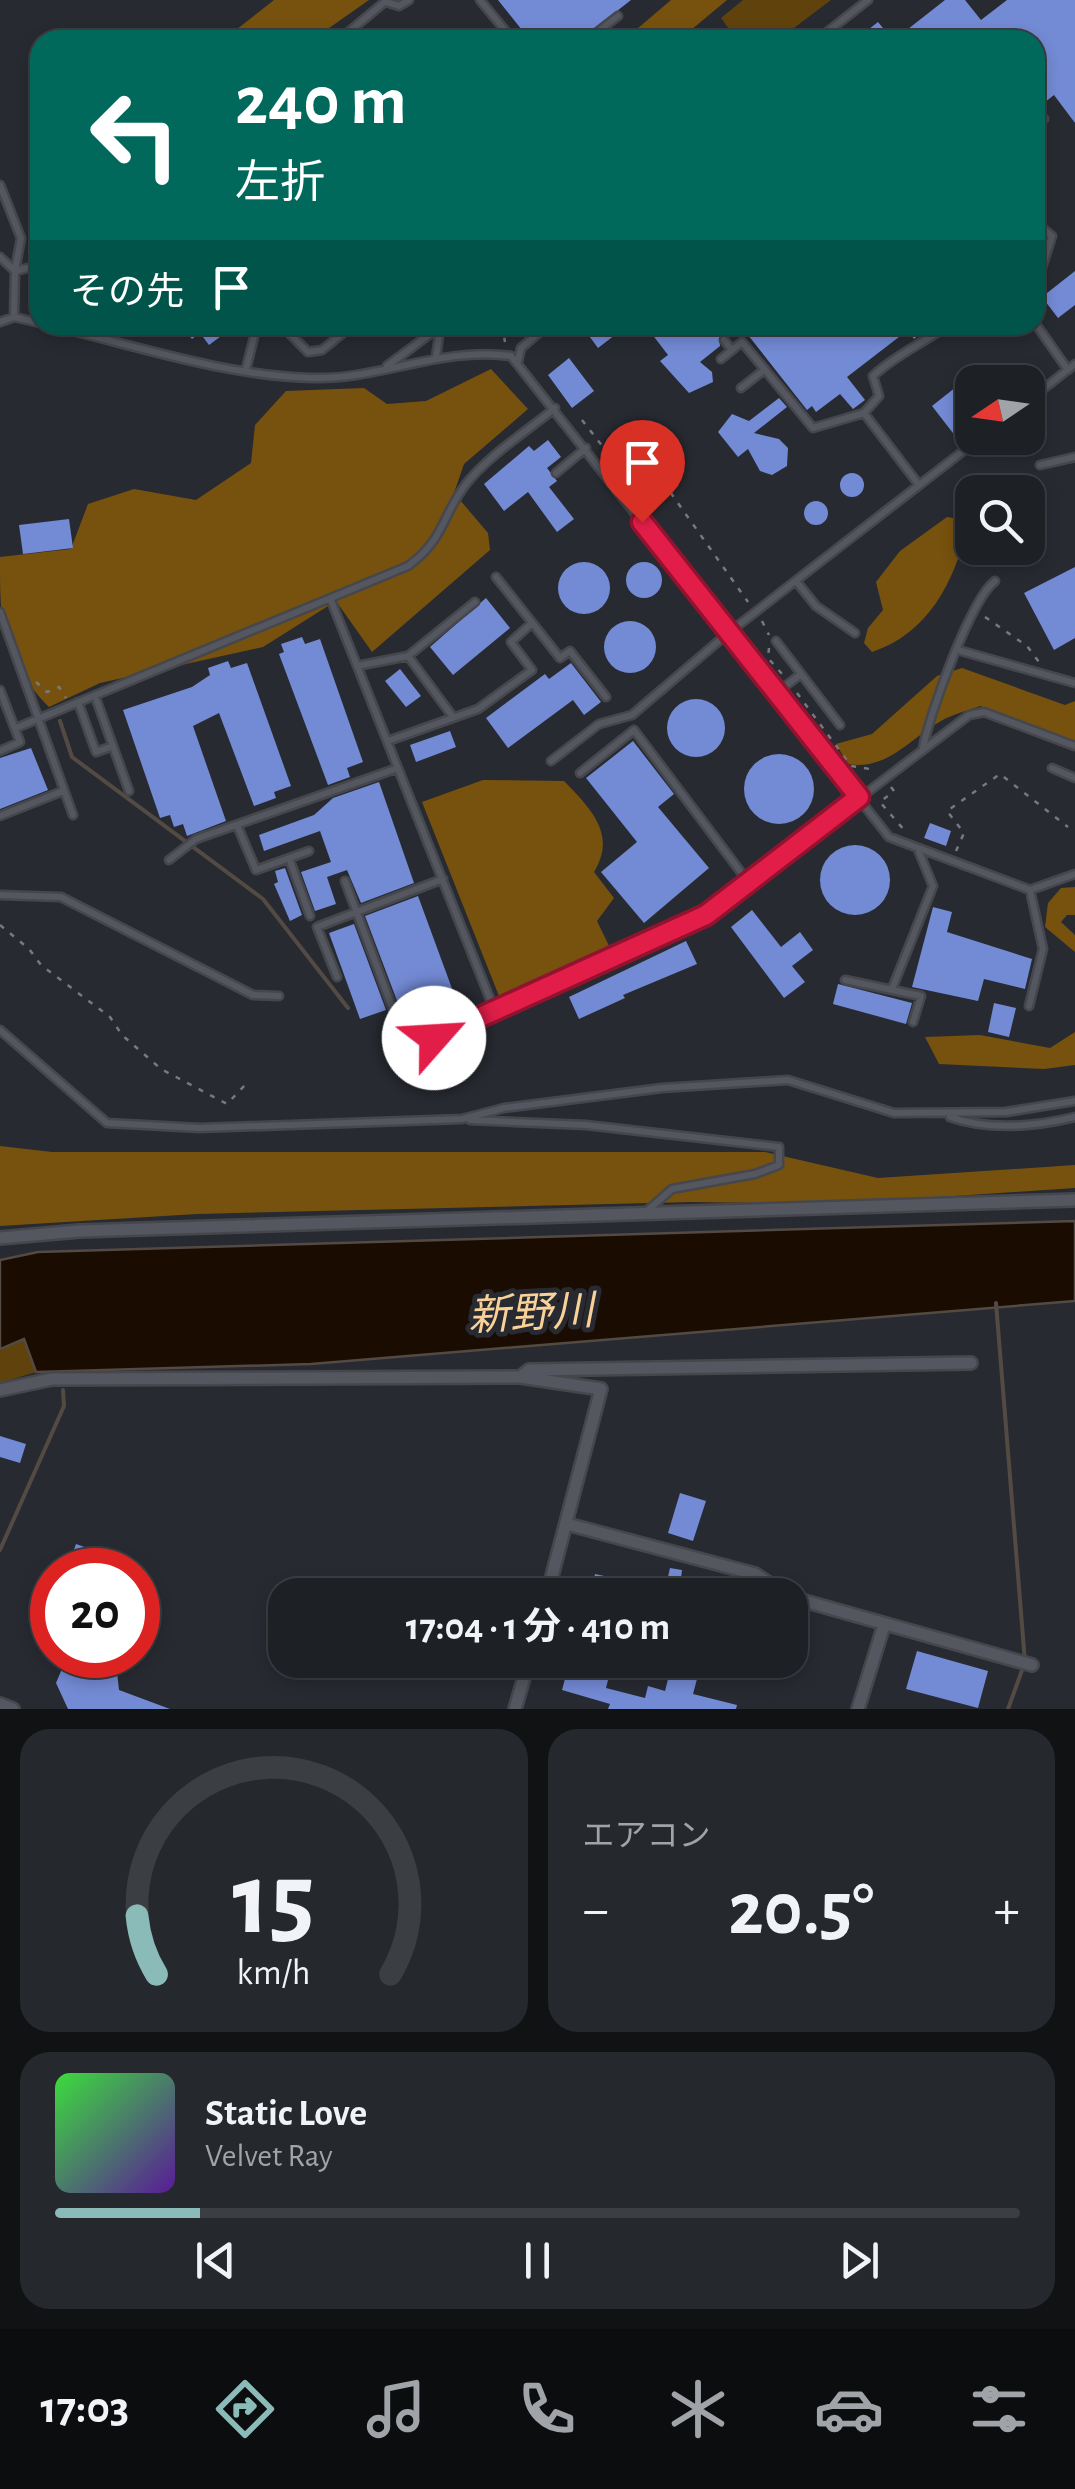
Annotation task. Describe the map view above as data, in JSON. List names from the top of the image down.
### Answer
{
  "water": ["新野川"],
  "north": "left",
  "page": {
    "turn": ["240 m", "左折"],
    "then": "その先",
    "limit": "20",
    "trip": "17:04 · 1 分 · 410 m",
    "tile": "エアコン",
    "heat": ["−", "20.5°", "+"],
    "song": ["Static Love", "Velvet Ray"],
    "tabs": "17:03",
    "gauge": ["15", "km/h"]
  }
}
